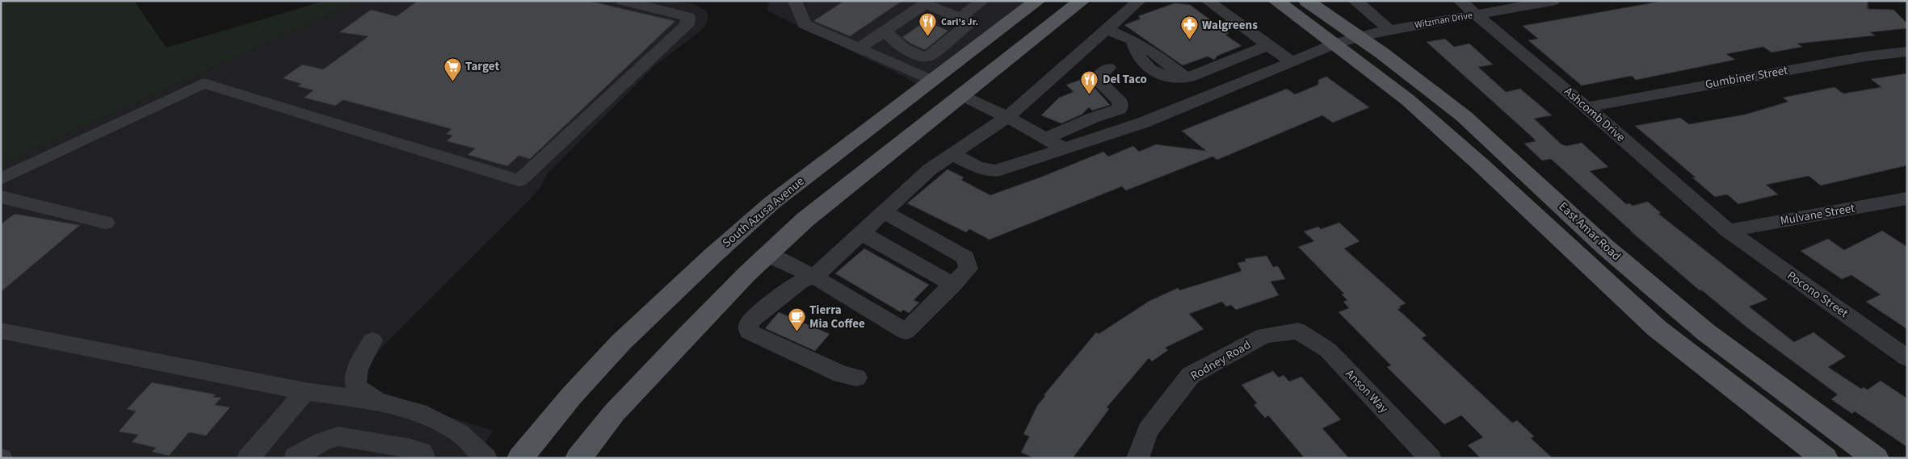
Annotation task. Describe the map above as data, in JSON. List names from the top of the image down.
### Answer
{
  "streets": {
    "main road": ["South Azusa Avenue", "East Amar Road"],
    "street": [
      "Witzman Drive",
      "Gumbiner Street",
      "Ashcomb Drive",
      "Mulvane Street",
      "Pocono Street",
      "Rodney Road",
      "Anson Way"
    ]
  },
  "crossings": [
    ["Witzman Drive", "Ashcomb Drive"],
    ["Witzman Drive", "East Amar Road"],
    ["Gumbiner Street", "Ashcomb Drive"],
    ["Ashcomb Drive", "Mulvane Street"],
    ["Ashcomb Drive", "Pocono Street"],
    ["Mulvane Street", "Pocono Street"],
    ["Rodney Road", "Anson Way"]
  ],
  "places": {
    "restaurant": ["Carl's Jr.", "Del Taco"],
    "pharmacy": ["Walgreens"],
    "supermarket": ["Target"],
    "cafe": ["Tierra Mia Coffee"]
  }
}
